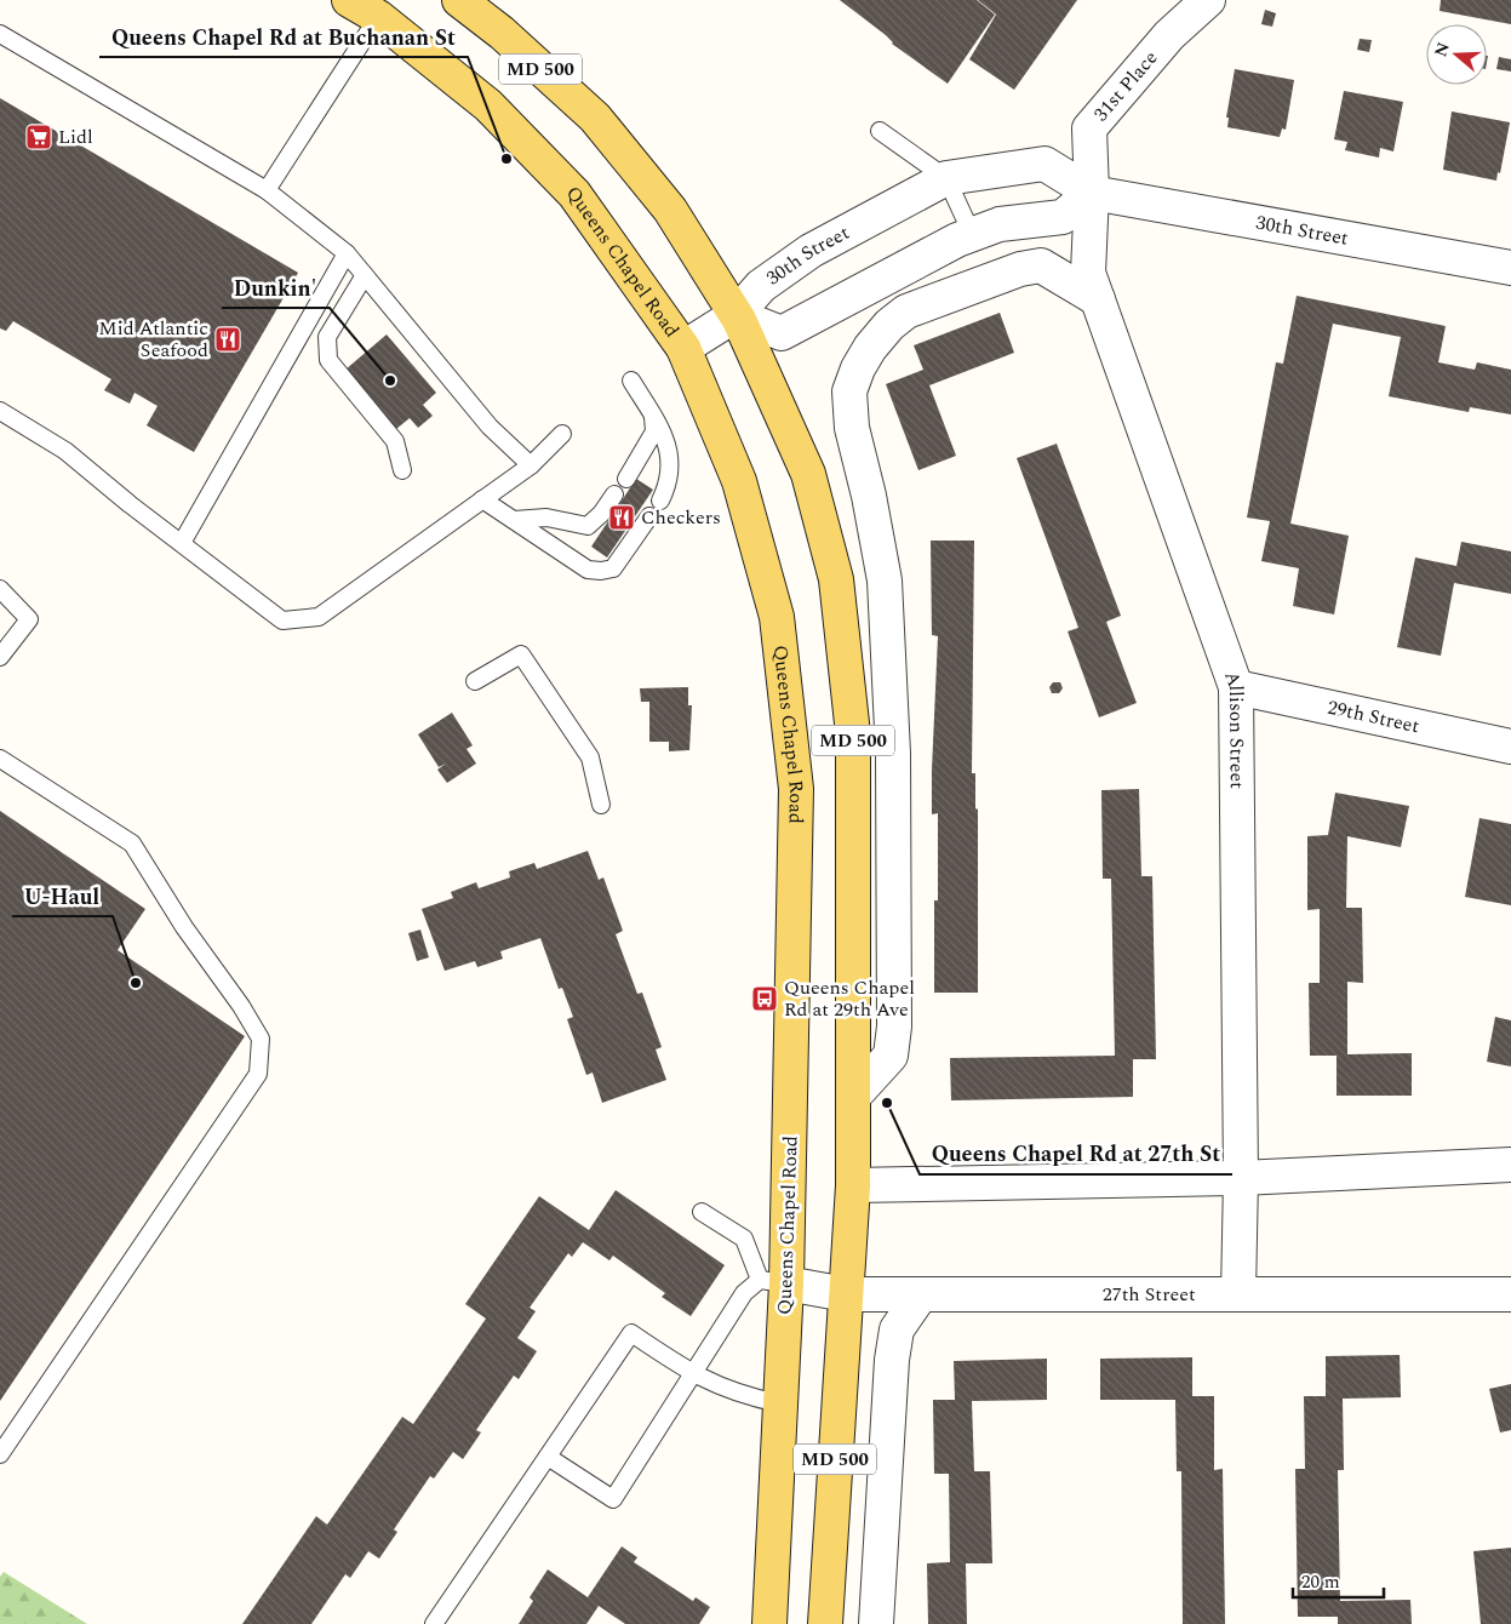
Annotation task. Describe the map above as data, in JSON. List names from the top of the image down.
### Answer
{
  "streets": {
    "main road": ["MD 500", "Queens Chapel Road"],
    "street": [
      "31st Place",
      "30th Street",
      "29th Street",
      "Allison Street",
      "27th Street"
    ]
  },
  "crossings": [
    ["MD 500", "30th Street"],
    ["MD 500", "27th Street"],
    ["31st Place", "30th Street"],
    ["31st Place", "Allison Street"],
    ["30th Street", "Queens Chapel Road"],
    ["30th Street", "Allison Street"],
    ["Queens Chapel Road", "27th Street"],
    ["29th Street", "Allison Street"],
    ["Allison Street", "27th Street"]
  ],
  "places": {
    "supermarket": ["Lidl"],
    "other": [
      "Queens Chapel Rd at Buchanan St",
      "Dunkin'",
      "U-Haul",
      "Queens Chapel Rd at 27th St"
    ],
    "restaurant": ["Mid Atlantic Seafood", "Checkers"],
    "bus stop": ["Queens Chapel Rd at 29th Ave"]
  },
  "scale_bar": "20 m",
  "north": "left"
}
